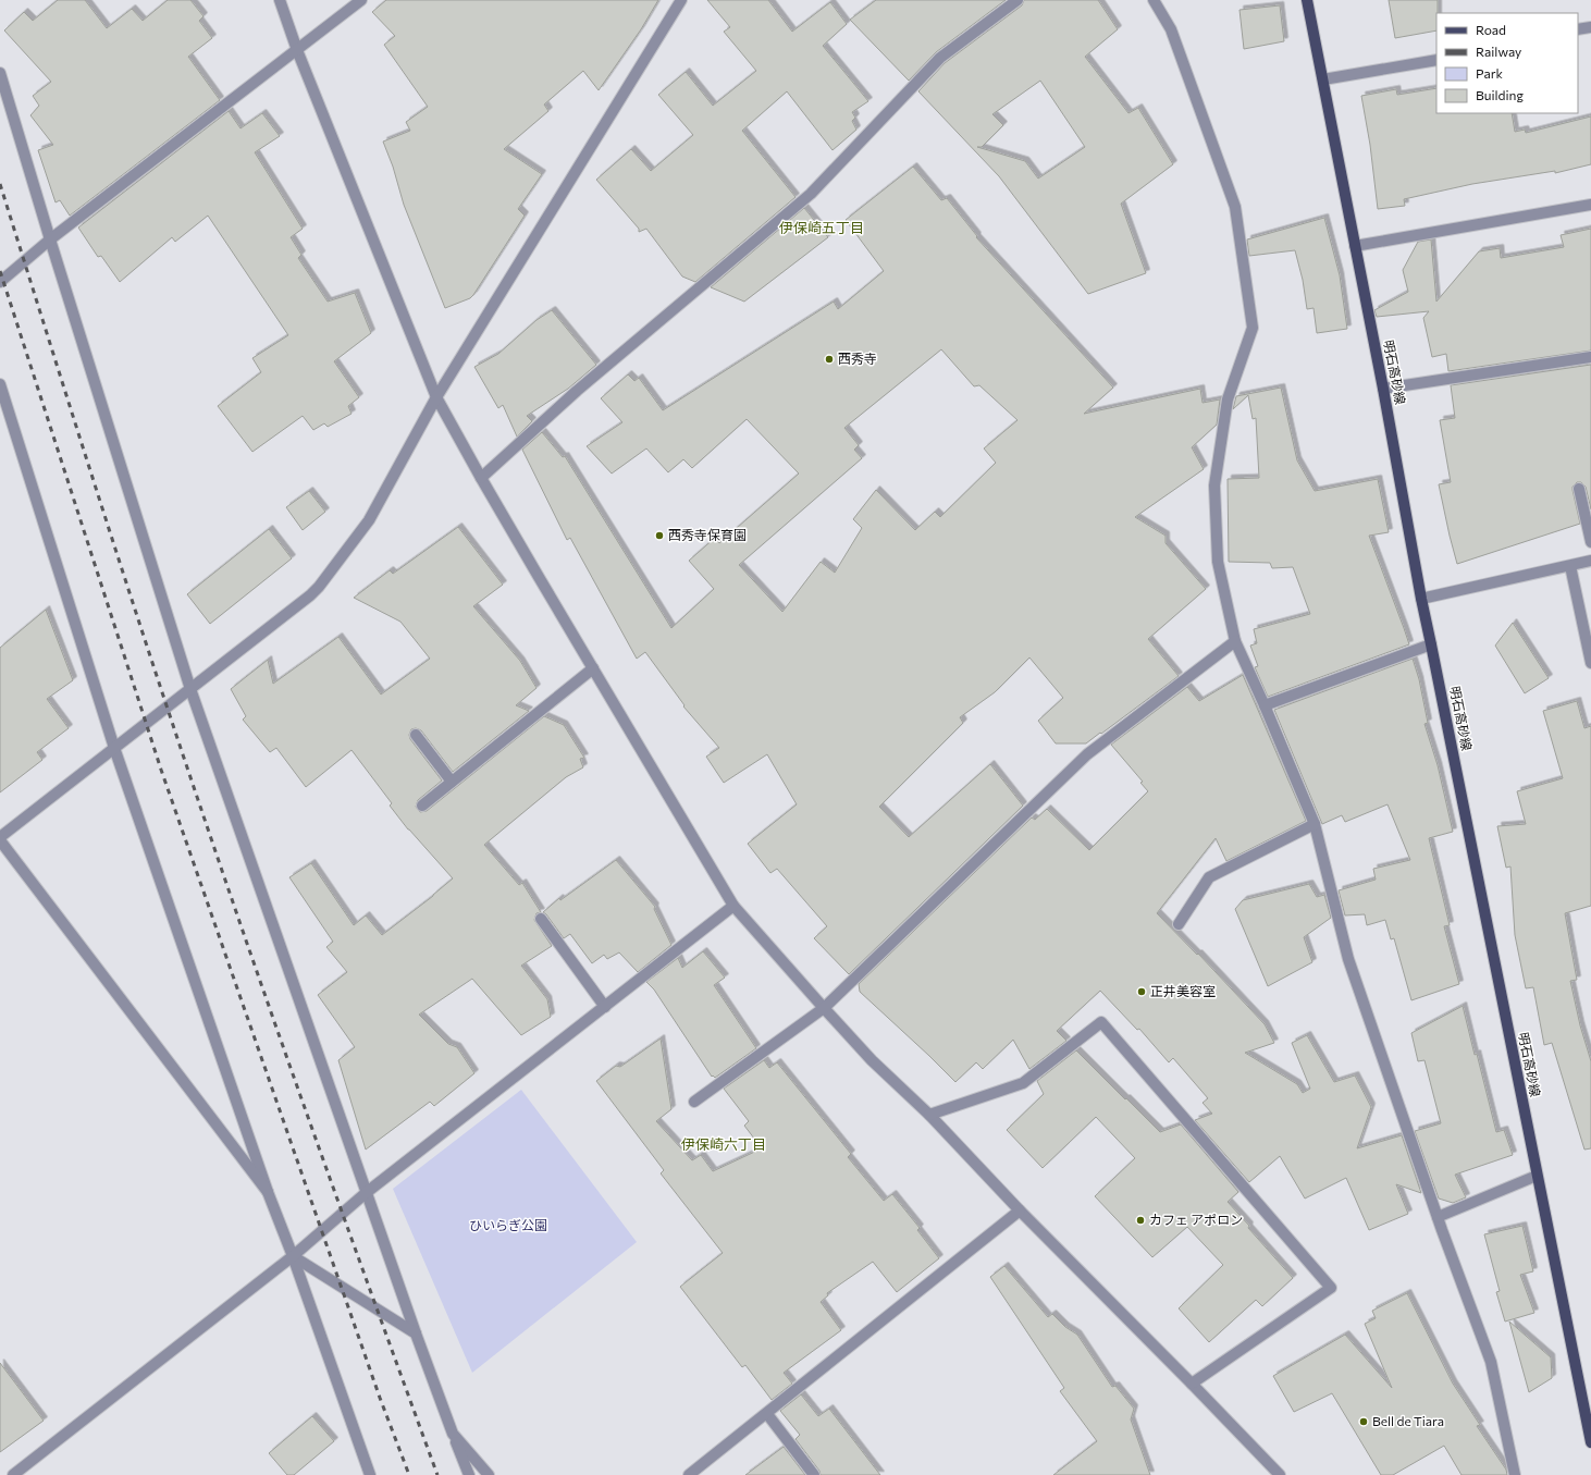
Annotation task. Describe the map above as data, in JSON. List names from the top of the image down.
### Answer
{
  "streets": {
    "main road": ["明石高砂線"]
  },
  "districts": ["伊保崎五丁目", "伊保崎六丁目"],
  "parks": ["ひいらぎ公園"],
  "places": [
    "西秀寺",
    "西秀寺保育園",
    "正井美容室",
    "カフェ アポロン",
    "Bell de Tiara"
  ],
  "legend": [
    "Road",
    "Railway",
    "Park",
    "Building"
  ]
}
